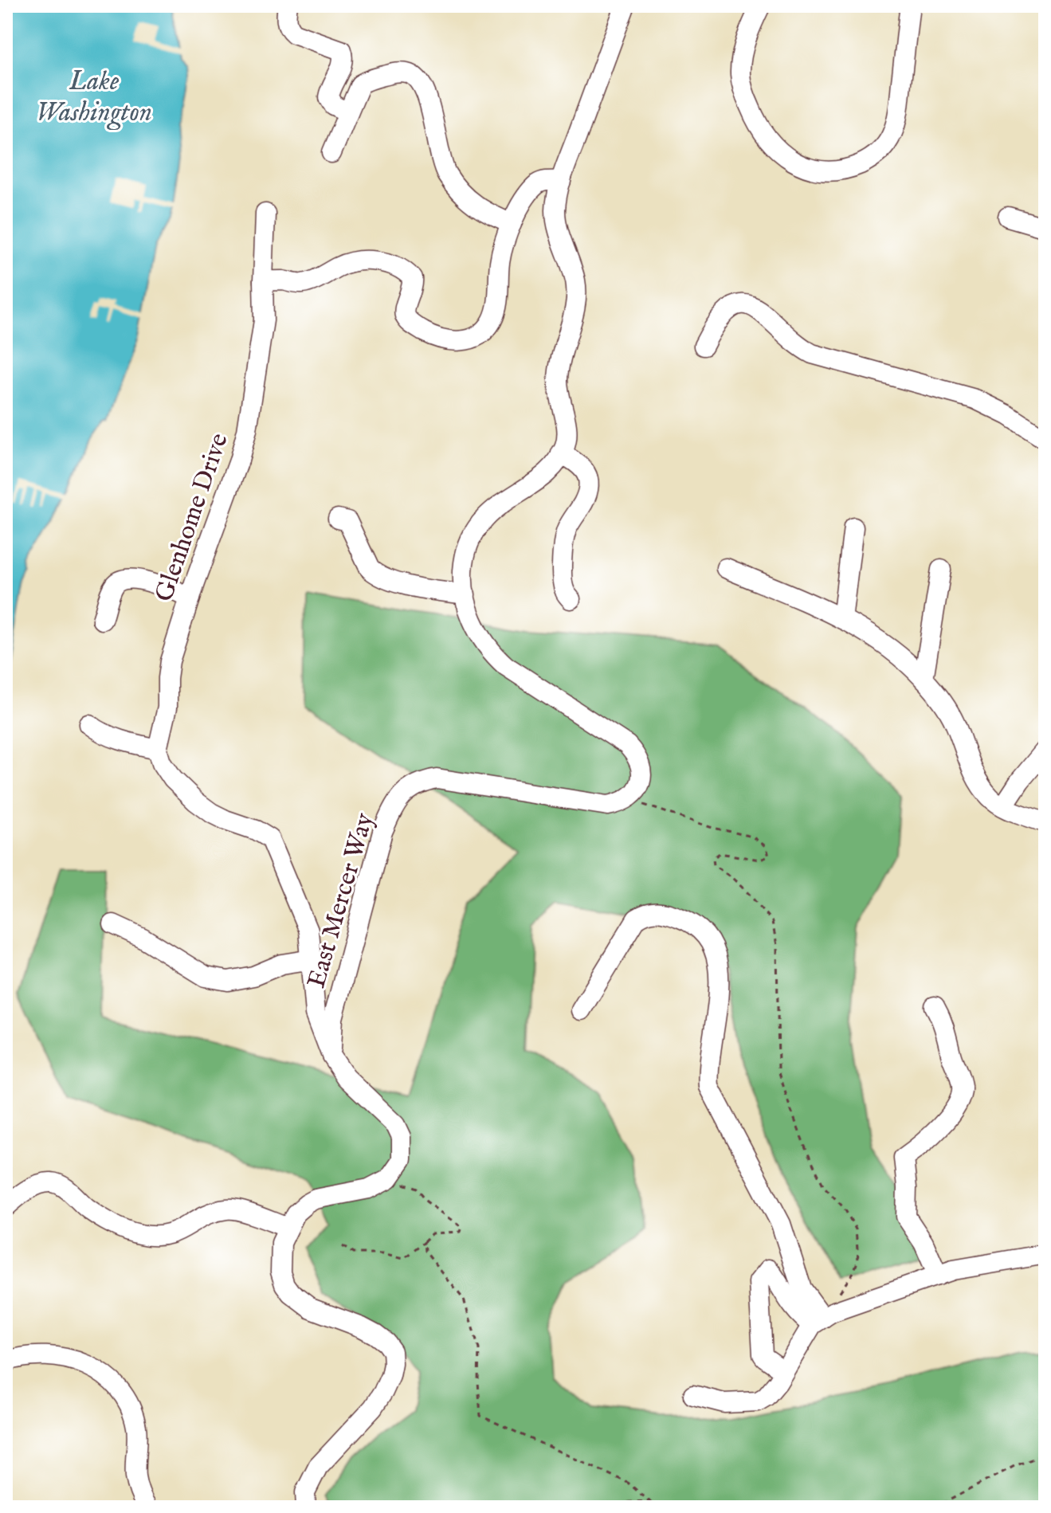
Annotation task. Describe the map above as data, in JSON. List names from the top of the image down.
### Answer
{
  "streets": {
    "street": ["Glenhome Drive", "East Mercer Way"]
  },
  "water": ["Lake Washington"]
}
